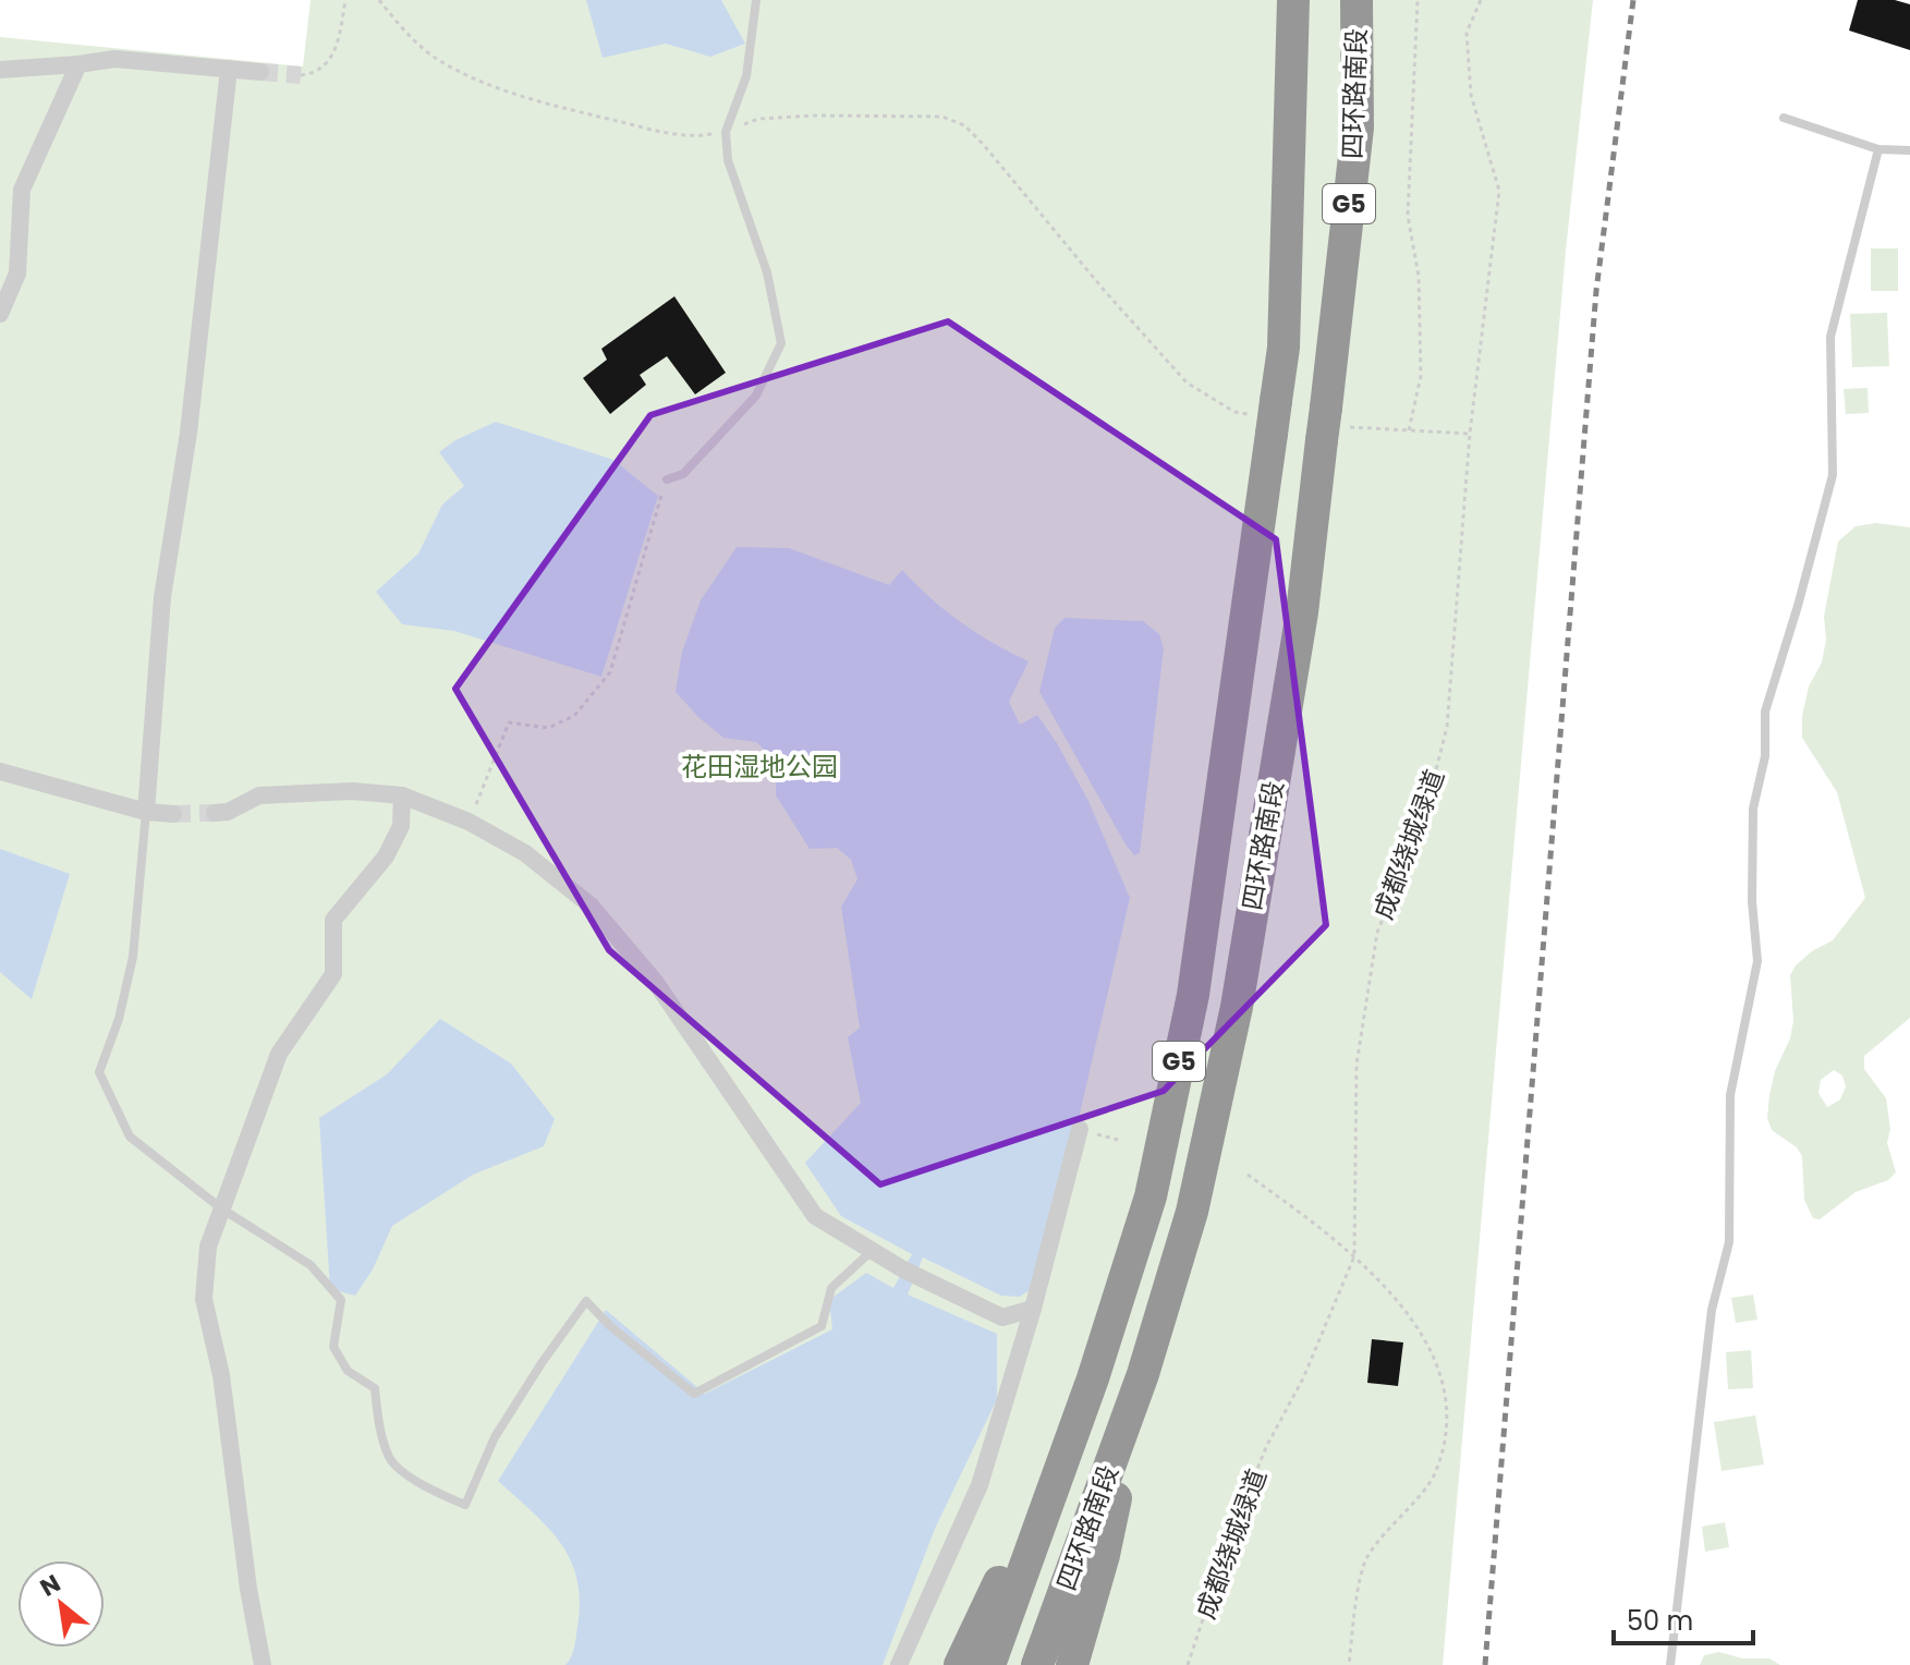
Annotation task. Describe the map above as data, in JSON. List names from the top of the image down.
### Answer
{
  "streets": {
    "highway": ["四环路南段", "G5"],
    "path": ["成都绕城绿道"]
  },
  "parks": ["花田湿地公园"],
  "scale_bar": "50 m",
  "north": "top left"
}
